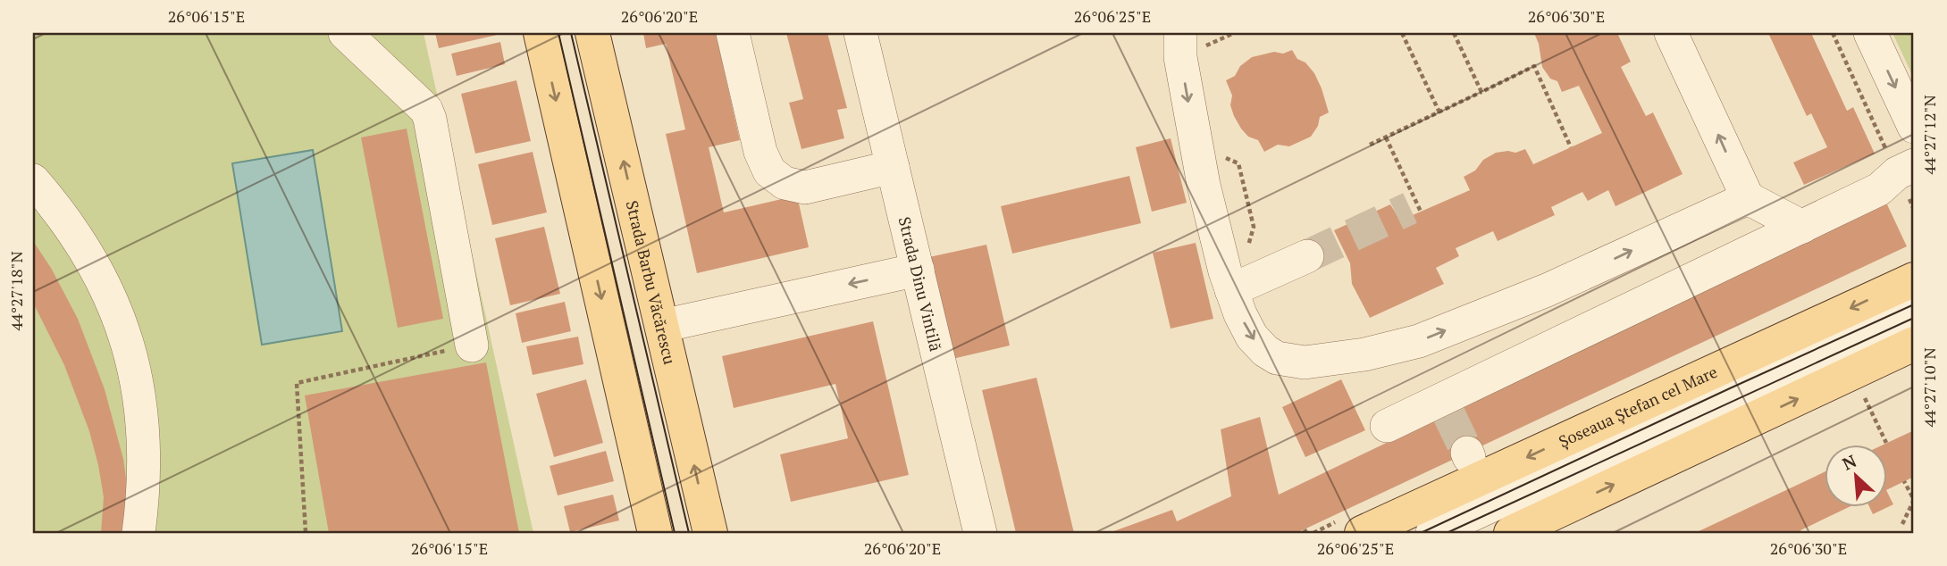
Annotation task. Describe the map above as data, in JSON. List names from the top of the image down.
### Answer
{
  "streets": {
    "main road": ["Strada Barbu Văcărescu", "Șoseaua Ștefan cel Mare"],
    "street": ["Strada Dinu Vintilă"]
  },
  "north": "top left",
  "coordinates": [
    "26°06'15\"E",
    "26°06'20\"E",
    "26°06'25\"E",
    "26°06'30\"E",
    "44°27'12\"N",
    "44°27'18\"N",
    "44°27'10\"N"
  ]
}
